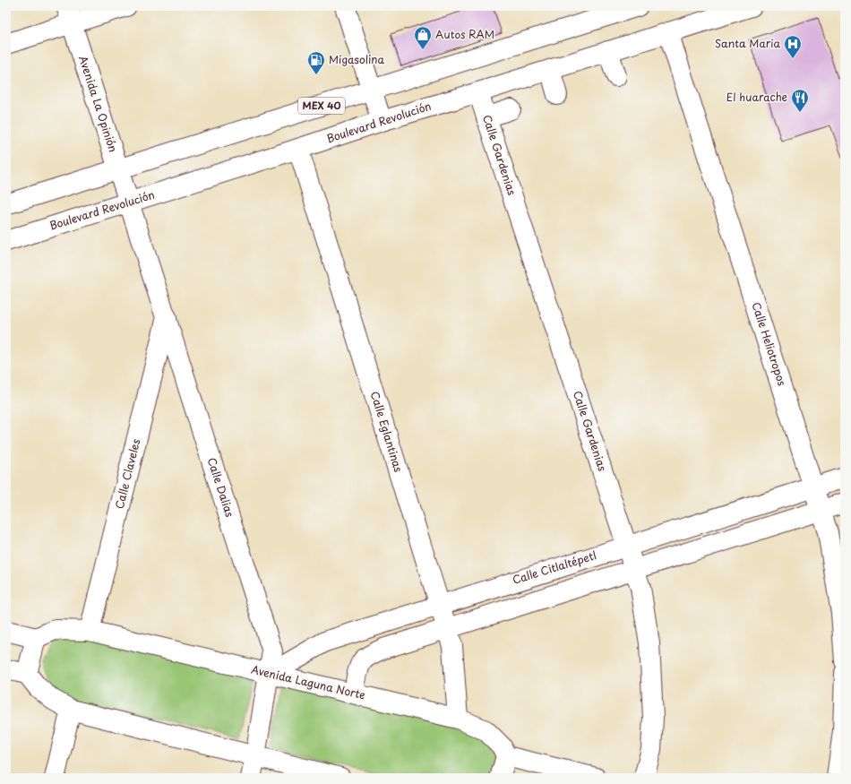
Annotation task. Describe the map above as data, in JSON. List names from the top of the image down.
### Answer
{
  "streets": {
    "street": [
      "Avenida La Opinión",
      "MEX 40",
      "Boulevard Revolución",
      "Calle Gardenias",
      "Calle Heliotropos",
      "Calle Eglantinas",
      "Calle Claveles",
      "Calle Dalias",
      "Calle Citlaltépetl",
      "Avenida Laguna Norte"
    ]
  },
  "crossings": [
    ["Avenida La Opinión", "MEX 40"],
    ["Avenida La Opinión", "Boulevard Revolución"],
    ["Avenida La Opinión", "Calle Dalias"],
    ["Boulevard Revolución", "Calle Gardenias"],
    ["Boulevard Revolución", "Calle Heliotropos"],
    ["Boulevard Revolución", "Calle Eglantinas"],
    ["Boulevard Revolución", "Calle Dalias"],
    ["Calle Gardenias", "Calle Citlaltépetl"],
    ["Calle Heliotropos", "Calle Citlaltépetl"],
    ["Calle Eglantinas", "Calle Citlaltépetl"],
    ["Calle Eglantinas", "Avenida Laguna Norte"],
    ["Calle Claveles", "Calle Dalias"],
    ["Calle Claveles", "Avenida Laguna Norte"],
    ["Calle Dalias", "Calle Citlaltépetl"],
    ["Calle Dalias", "Avenida Laguna Norte"],
    ["Calle Citlaltépetl", "Avenida Laguna Norte"]
  ],
  "places": {
    "shop": ["Autos RAM"],
    "hospital": ["Santa Maria"],
    "fuel station": ["Migasolina"],
    "restaurant": ["El huarache"]
  }
}
